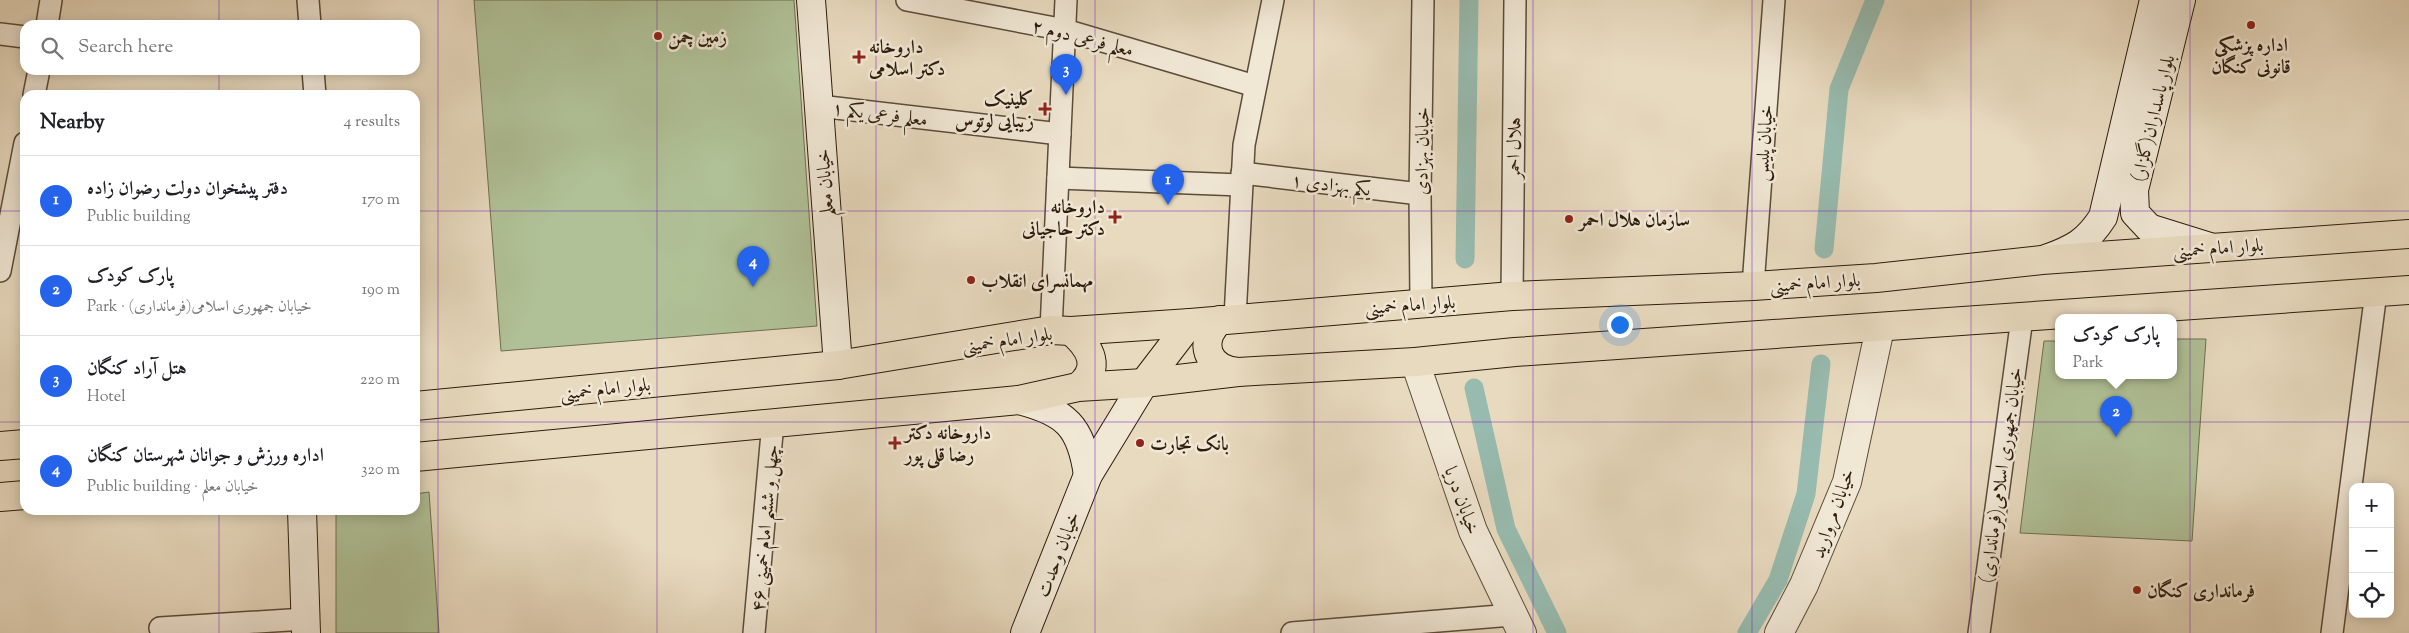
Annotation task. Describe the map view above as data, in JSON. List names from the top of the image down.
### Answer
{
  "streets": {
    "main road": [
      "بلوار پاسداران(گلزار)",
      "خیابان معلم",
      "بلوار امام خمینی",
      "خیابان دریا",
      "خیابان مروارید",
      "خیابان وحدت"
    ],
    "street": [
      "معلم فرعی دوم ۲",
      "معلم فرعی یکم ۱",
      "خیابان پلیس",
      "هلال احمر",
      "خیابان بهزادی",
      "یکم بهزادی ۱",
      "خیابان جمهوری اسلامی(فرمانداری)",
      "چهل و ششم امام خمینی ۴۶"
    ]
  },
  "crossings": [
    ["معلم فرعی یکم ۱", "خیابان معلم"],
    ["بلوار پاسداران(گلزار)", "بلوار امام خمینی"],
    ["خیابان پلیس", "بلوار امام خمینی"],
    ["هلال احمر", "بلوار امام خمینی"],
    ["خیابان بهزادی", "یکم بهزادی ۱"],
    ["خیابان بهزادی", "بلوار امام خمینی"],
    ["خیابان معلم", "بلوار امام خمینی"]
  ],
  "places": {
    "other": [
      "اداره پزشکی قانونی کنگان",
      "زمین چمن",
      "سازمان هلال احمر",
      "مهمانسرای انقلاب",
      "بانک تجارت",
      "فرمانداری کنگان"
    ],
    "health": [
      "داروخانه دکتر اسلامی",
      "کلینیک زیبایی لوتوس",
      "داروخانه دکتر حاجیانی",
      "داروخانه دکتر رضا قلی پور"
    ]
  },
  "page": {
    "search": "Search here",
    "pins": [
      "3",
      "1",
      "4",
      "2"
    ],
    "heading": ["Nearby", "4 results"],
    "list": [
      {
        "mark": "1",
        "name": "دفتر پیشخوان دولت رضوان زاده",
        "note": "Public building",
        "value": "170 m"
      },
      {
        "mark": "2",
        "name": "پارک کودک",
        "note": "Park · خیابان جمهوری اسلامی(فرمانداری)",
        "value": "190 m"
      },
      {
        "mark": "3",
        "name": "هتل آراد کنگان",
        "note": "Hotel",
        "value": "220 m"
      },
      {
        "mark": "4",
        "name": "اداره ورزش و جوانان شهرستان کنگان",
        "note": "Public building · خیابان معلم",
        "value": "320 m"
      }
    ],
    "popup": ["پارک کودک", "Park"],
    "map_buttons": ["+", "−"]
  }
}
